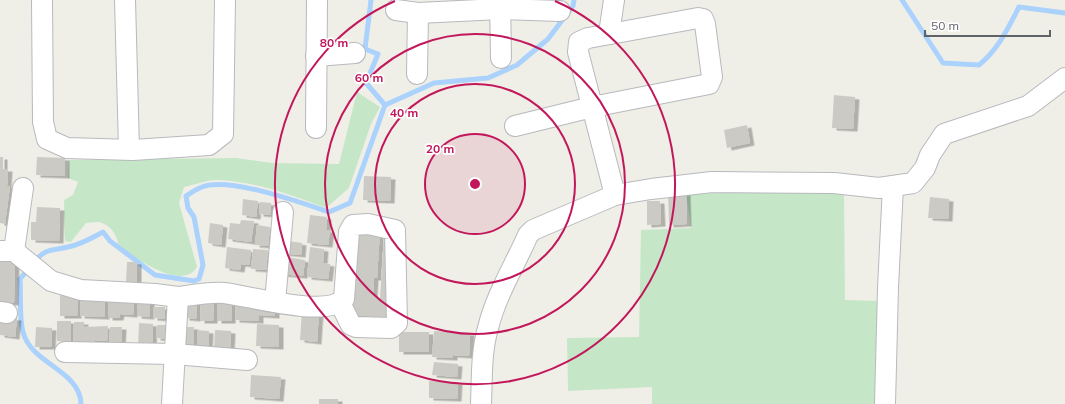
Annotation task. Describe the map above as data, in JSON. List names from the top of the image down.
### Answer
{
  "scale_bar": "50 m",
  "rings": [
    "80 m",
    "60 m",
    "40 m",
    "20 m"
  ]
}
